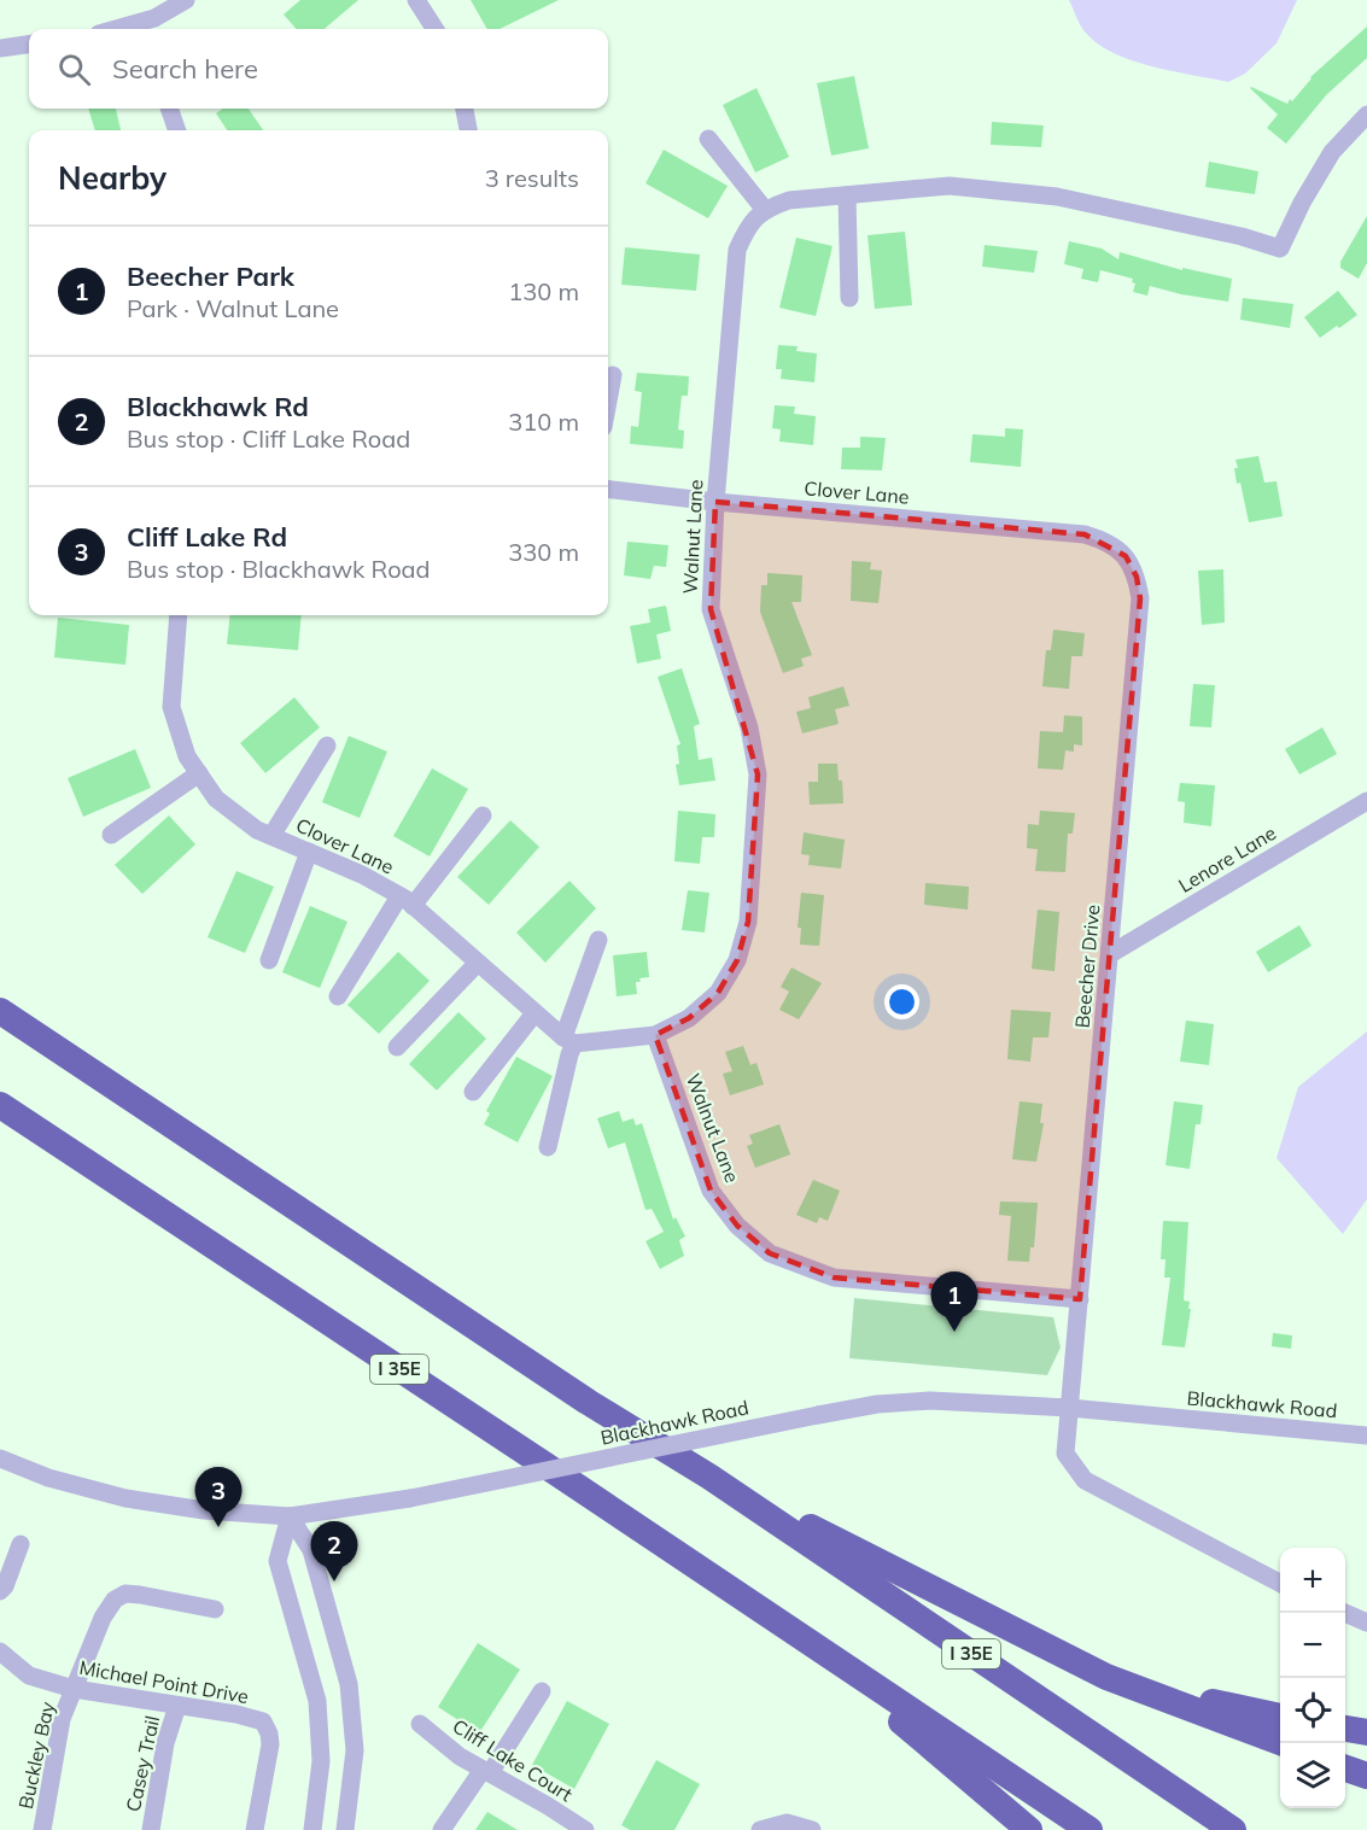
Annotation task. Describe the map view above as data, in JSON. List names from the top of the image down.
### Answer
{
  "streets": {
    "highway": ["I 35E"],
    "street": [
      "Clover Lane",
      "Walnut Lane",
      "Lenore Lane",
      "Beecher Drive",
      "Blackhawk Road",
      "Michael Point Drive",
      "Buckley Bay",
      "Cliff Lake Court",
      "Casey Trail"
    ]
  },
  "crossings": [
    ["Clover Lane", "Walnut Lane"],
    ["Clover Lane", "Beecher Drive"],
    ["Walnut Lane", "Beecher Drive"],
    ["Lenore Lane", "Beecher Drive"],
    ["Beecher Drive", "Blackhawk Road"],
    ["Michael Point Drive", "Buckley Bay"],
    ["Michael Point Drive", "Casey Trail"]
  ],
  "page": {
    "search": "Search here",
    "heading": ["Nearby", "3 results"],
    "list": [
      {
        "mark": "1",
        "name": "Beecher Park",
        "note": "Park · Walnut Lane",
        "value": "130 m"
      },
      {
        "mark": "2",
        "name": "Blackhawk Rd",
        "note": "Bus stop · Cliff Lake Road",
        "value": "310 m"
      },
      {
        "mark": "3",
        "name": "Cliff Lake Rd",
        "note": "Bus stop · Blackhawk Road",
        "value": "330 m"
      }
    ],
    "pins": ["1", "3", "2"],
    "map_buttons": ["+", "−"]
  }
}
